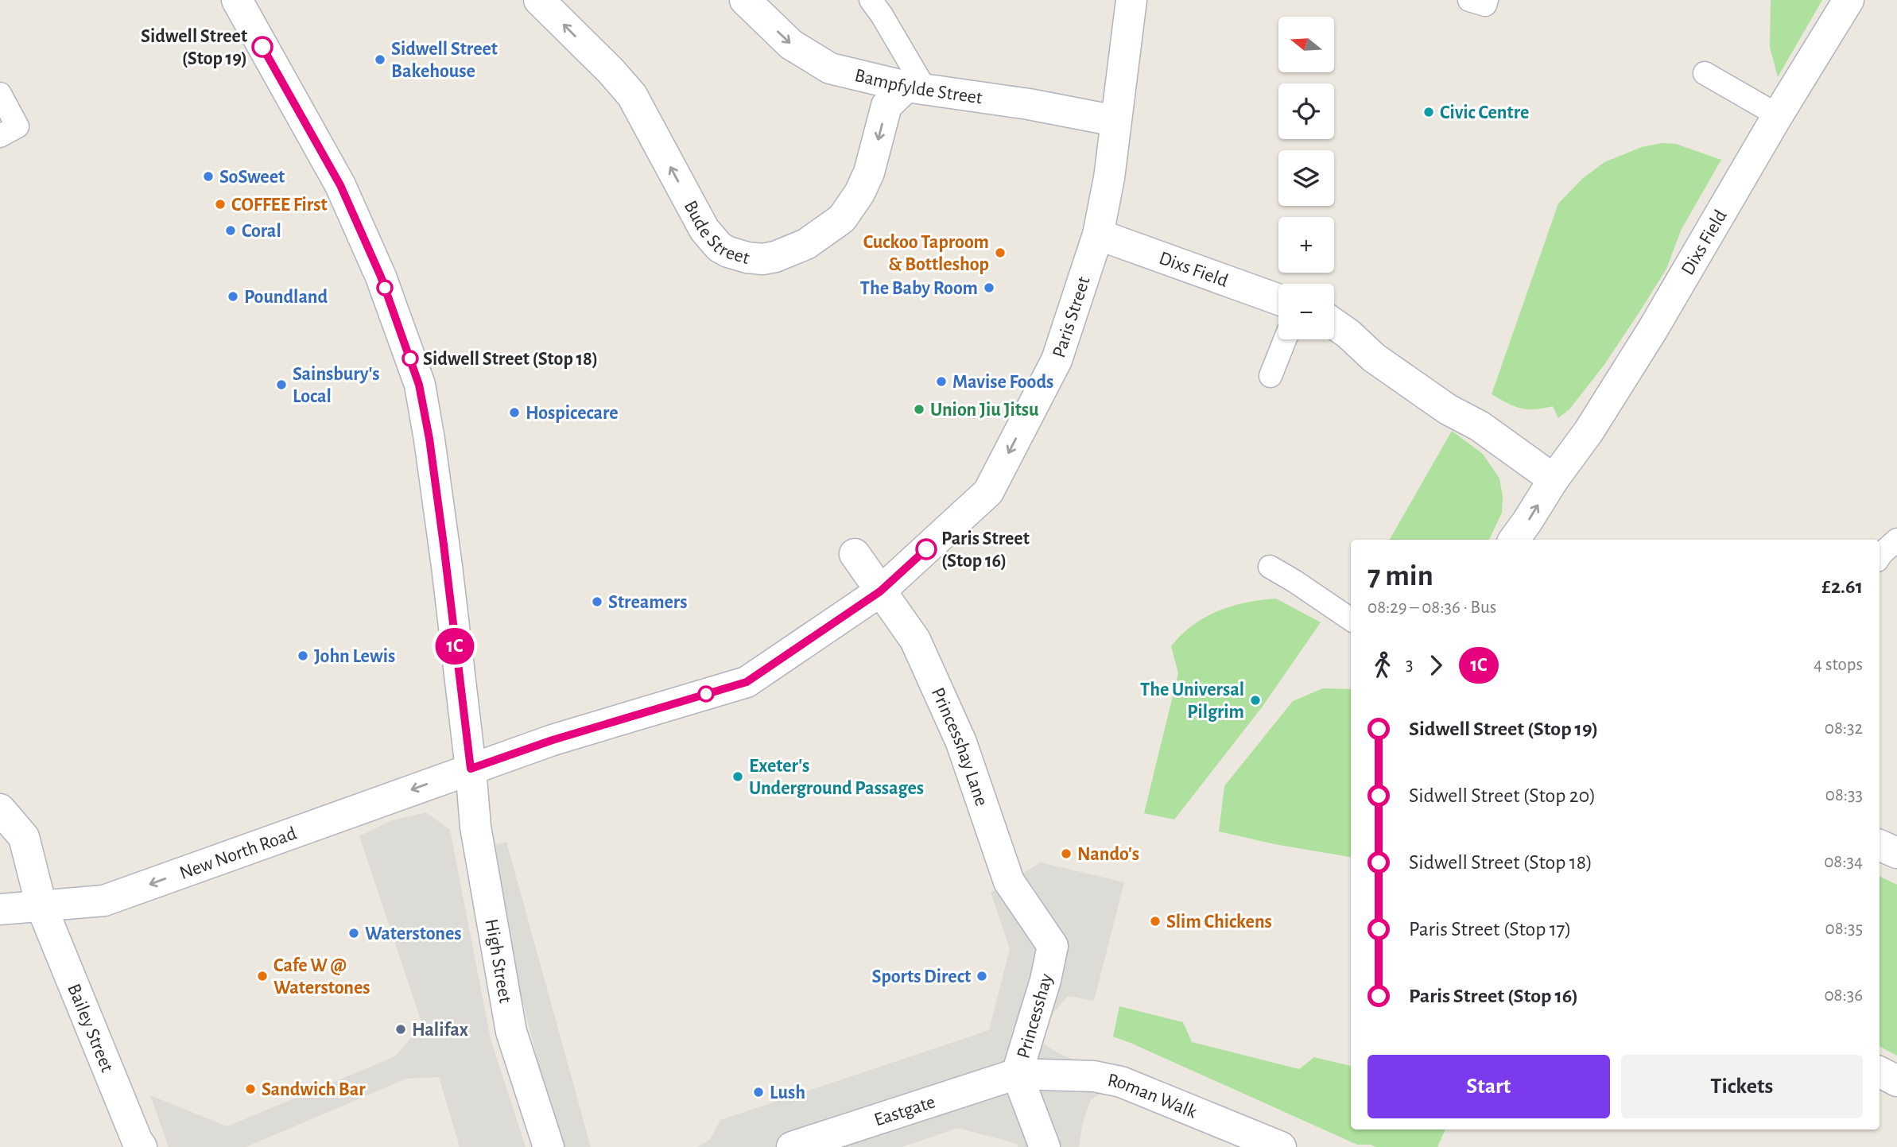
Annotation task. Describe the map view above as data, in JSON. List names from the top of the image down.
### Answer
{
  "streets": {
    "street": [
      "Bampfylde Street",
      "Bude Street",
      "Dixs Field",
      "Paris Street",
      "Princesshay Lane",
      "New North Road",
      "High Street",
      "Princesshay",
      "Bailey Street",
      "Roman Walk",
      "Eastgate"
    ]
  },
  "crossings": [
    ["Bampfylde Street", "Bude Street"],
    ["Bampfylde Street", "Paris Street"],
    ["Dixs Field", "Paris Street"],
    ["Paris Street", "Princesshay Lane"],
    ["Paris Street", "New North Road"],
    ["Paris Street", "High Street"],
    ["Princesshay Lane", "Princesshay"],
    ["New North Road", "High Street"],
    ["New North Road", "Bailey Street"],
    ["Princesshay", "Roman Walk"],
    ["Princesshay", "Eastgate"],
    ["Roman Walk", "Eastgate"]
  ],
  "one_way": ["Bampfylde Street", "Paris Street", "New North Road"],
  "places": [
    "Sidwell Street (Stop 19)",
    "Sidwell Street Bakehouse",
    "Civic Centre",
    "SoSweet",
    "COFFEE First",
    "Coral",
    "Cuckoo Taproom & Bottleshop",
    "The Baby Room",
    "Poundland",
    "Sidwell Street (Stop 18)",
    "Mavise Foods",
    "Sainsbury's Local",
    "Union Jiu Jitsu",
    "Hospicecare",
    "Paris Street (Stop 16)",
    "Streamers",
    "John Lewis",
    "The Universal Pilgrim",
    "Exeter's Underground Passages",
    "Nando's",
    "Slim Chickens",
    "Waterstones",
    "Cafe W @ Waterstones",
    "Sports Direct",
    "Halifax",
    "Sandwich Bar",
    "Lush"
  ],
  "lines": ["bus line 1C"],
  "north": "left",
  "page": {
    "on_map": "1C",
    "map_buttons": ["+", "−"],
    "heading": ["7 min", "08:29 – 08:36 · Bus", "£2.61"],
    "legs": ["3", "1C", "4 stops"],
    "list": [
      {
        "name": "Sidwell Street (Stop 19)",
        "value": "08:32"
      },
      {
        "name": "Sidwell Street (Stop 20)",
        "value": "08:33"
      },
      {
        "name": "Sidwell Street (Stop 18)",
        "value": "08:34"
      },
      {
        "name": "Paris Street (Stop 17)",
        "value": "08:35"
      },
      {
        "name": "Paris Street (Stop 16)",
        "value": "08:36"
      }
    ],
    "buttons": ["Start", "Tickets"]
  }
}
